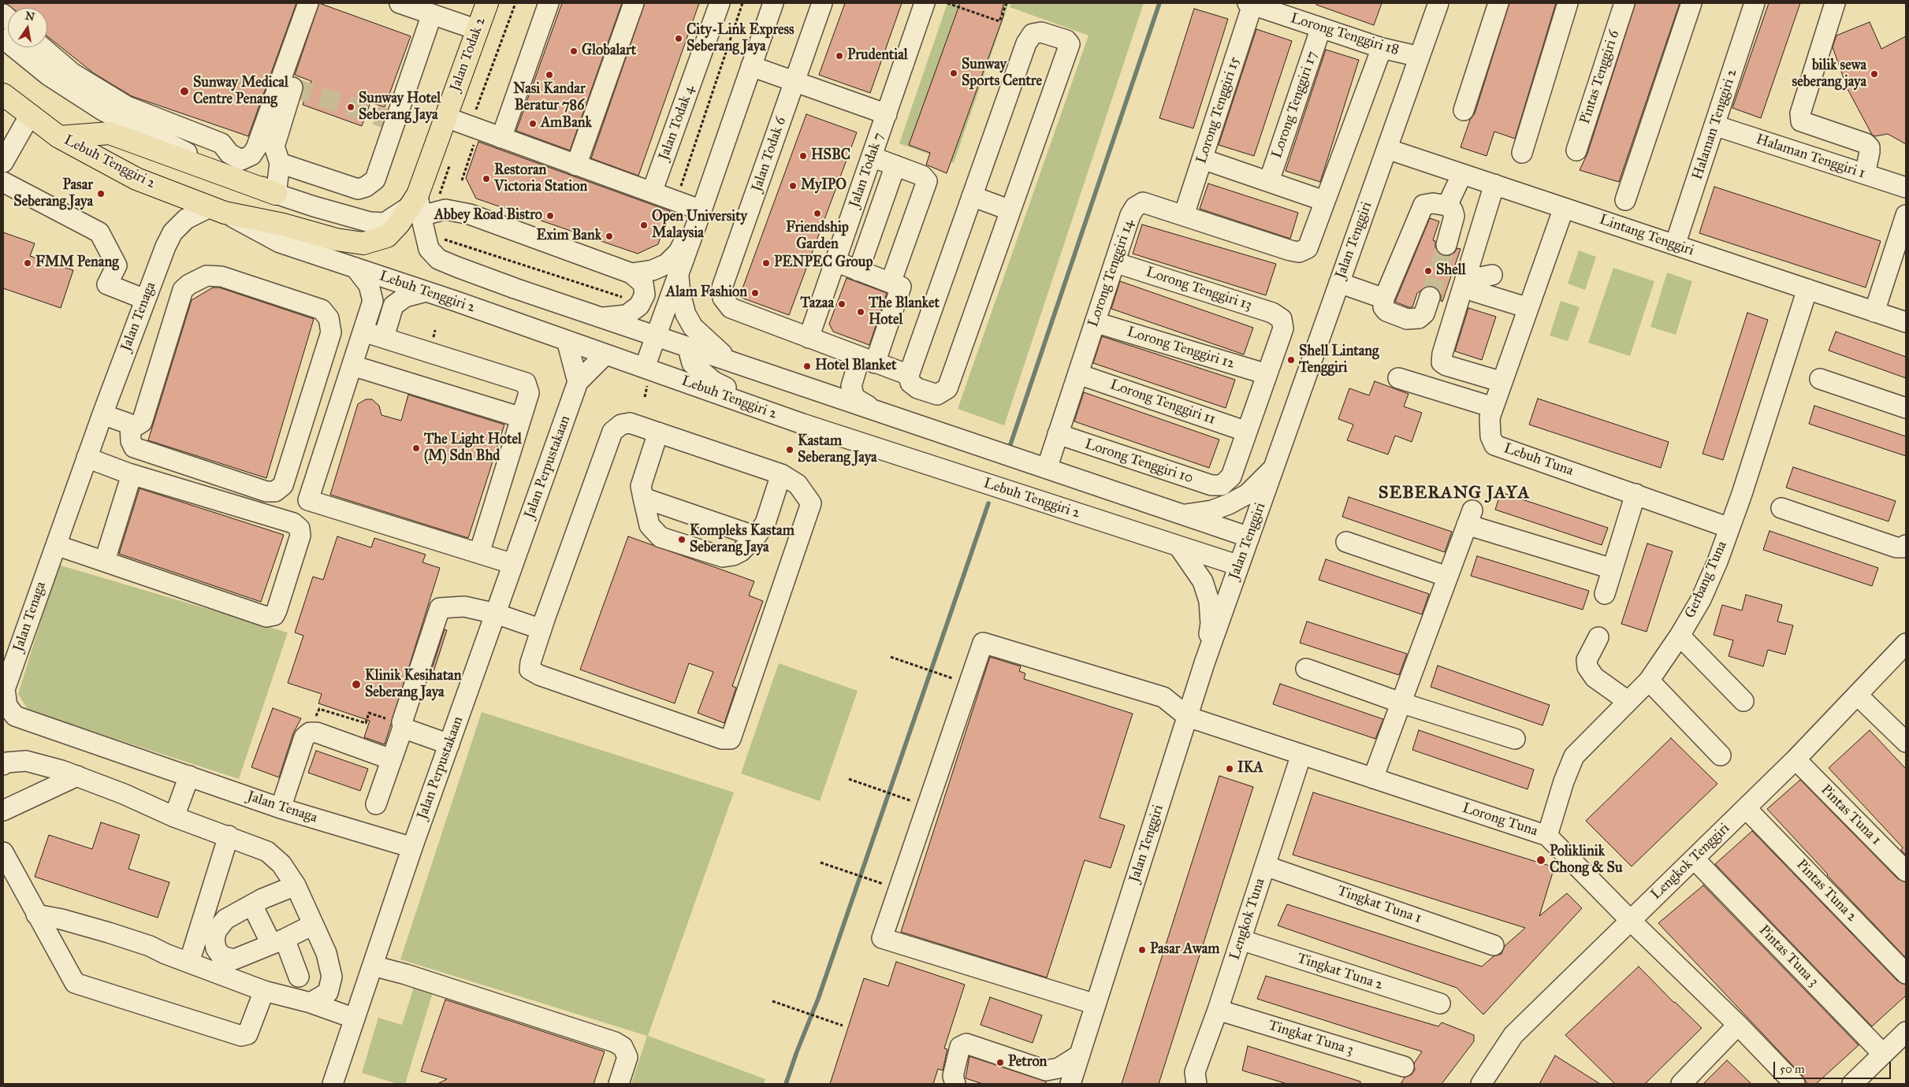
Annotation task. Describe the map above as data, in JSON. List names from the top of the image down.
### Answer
{
  "streets": {
    "main road": ["Jalan Todak 2", "Lebuh Tenggiri 2"],
    "street": [
      "Lorong Tenggiri 18",
      "Pintas Tenggiri 6",
      "Lorong Tenggiri 17",
      "Lorong Tenggiri 15",
      "Jalan Todak 4",
      "Halaman Tenggiri 2",
      "Jalan Todak 6",
      "Halaman Tenggiri 1",
      "Jalan Todak 7",
      "Lintang Tenggiri",
      "Jalan Tenggiri",
      "Lorong Tenggiri 14",
      "Lorong Tenggiri 13",
      "Jalan Tenaga",
      "Lorong Tenggiri 12",
      "Lorong Tenggiri 11",
      "Lebuh Tuna",
      "Lorong Tenggiri 10",
      "Jalan Perpustakaan",
      "Gerbang Tuna",
      "Pintas Tuna 1",
      "Lorong Tuna",
      "Lengkok Tenggiri",
      "Pintas Tuna 2",
      "Tingkat Tuna 1",
      "Lengkok Tuna",
      "Pintas Tuna 3",
      "Tingkat Tuna 2",
      "Tingkat Tuna 3"
    ]
  },
  "crossings": [
    ["Lorong Tenggiri 18", "Lorong Tenggiri 17"],
    ["Lorong Tenggiri 18", "Lorong Tenggiri 15"],
    ["Lorong Tenggiri 18", "Jalan Tenggiri"],
    ["Jalan Todak 2", "Lebuh Tenggiri 2"],
    ["Lorong Tenggiri 15", "Lorong Tenggiri 14"],
    ["Halaman Tenggiri 2", "Halaman Tenggiri 1"],
    ["Halaman Tenggiri 2", "Lintang Tenggiri"],
    ["Jalan Todak 6", "Jalan Todak 7"],
    ["Lebuh Tenggiri 2", "Jalan Tenggiri"],
    ["Lebuh Tenggiri 2", "Jalan Tenaga"],
    ["Lintang Tenggiri", "Jalan Tenggiri"],
    ["Lintang Tenggiri", "Lebuh Tuna"],
    ["Lintang Tenggiri", "Gerbang Tuna"],
    ["Jalan Tenggiri", "Lorong Tuna"],
    ["Lorong Tenggiri 14", "Lorong Tenggiri 13"],
    ["Lorong Tenggiri 14", "Lorong Tenggiri 12"],
    ["Lorong Tenggiri 14", "Lorong Tenggiri 11"],
    ["Lorong Tenggiri 14", "Lorong Tenggiri 10"],
    ["Lorong Tenggiri 13", "Lorong Tenggiri 12"],
    ["Jalan Tenaga", "Jalan Perpustakaan"],
    ["Lorong Tenggiri 11", "Lorong Tenggiri 10"],
    ["Lebuh Tuna", "Gerbang Tuna"],
    ["Gerbang Tuna", "Lorong Tuna"],
    ["Pintas Tuna 1", "Lengkok Tenggiri"],
    ["Lorong Tuna", "Lengkok Tenggiri"],
    ["Lorong Tuna", "Lengkok Tuna"],
    ["Lengkok Tenggiri", "Pintas Tuna 2"],
    ["Lengkok Tenggiri", "Pintas Tuna 3"],
    ["Tingkat Tuna 1", "Lengkok Tuna"],
    ["Lengkok Tuna", "Tingkat Tuna 2"],
    ["Lengkok Tuna", "Tingkat Tuna 3"]
  ],
  "districts": ["SEBERANG JAYA"],
  "places": [
    "City-Link Express Seberang Jaya",
    "Globalart",
    "Prudential",
    "Sunway Sports Centre",
    "bilik sewa seberang jaya",
    "Nasi Kandar Beratur 786",
    "Sunway Medical Centre Penang",
    "Sunway Hotel Seberang Jaya",
    "AmBank",
    "HSBC",
    "Restoran Victoria Station",
    "MyIPO",
    "Pasar Seberang Jaya",
    "Friendship Garden",
    "Abbey Road Bistro",
    "Open University Malaysia",
    "Exim Bank",
    "FMM Penang",
    "PENPEC Group",
    "Shell",
    "Alam Fashion",
    "Tazaa",
    "The Blanket Hotel",
    "Shell Lintang Tenggiri",
    "Hotel Blanket",
    "The Light Hotel (M) Sdn Bhd",
    "Kastam Seberang Jaya",
    "Kompleks Kastam Seberang Jaya",
    "Klinik Kesihatan Seberang Jaya",
    "IKA",
    "Poliklinik Chong & Su",
    "Pasar Awam",
    "Petron"
  ],
  "scale_bar": "50 m",
  "north": "top"
}
